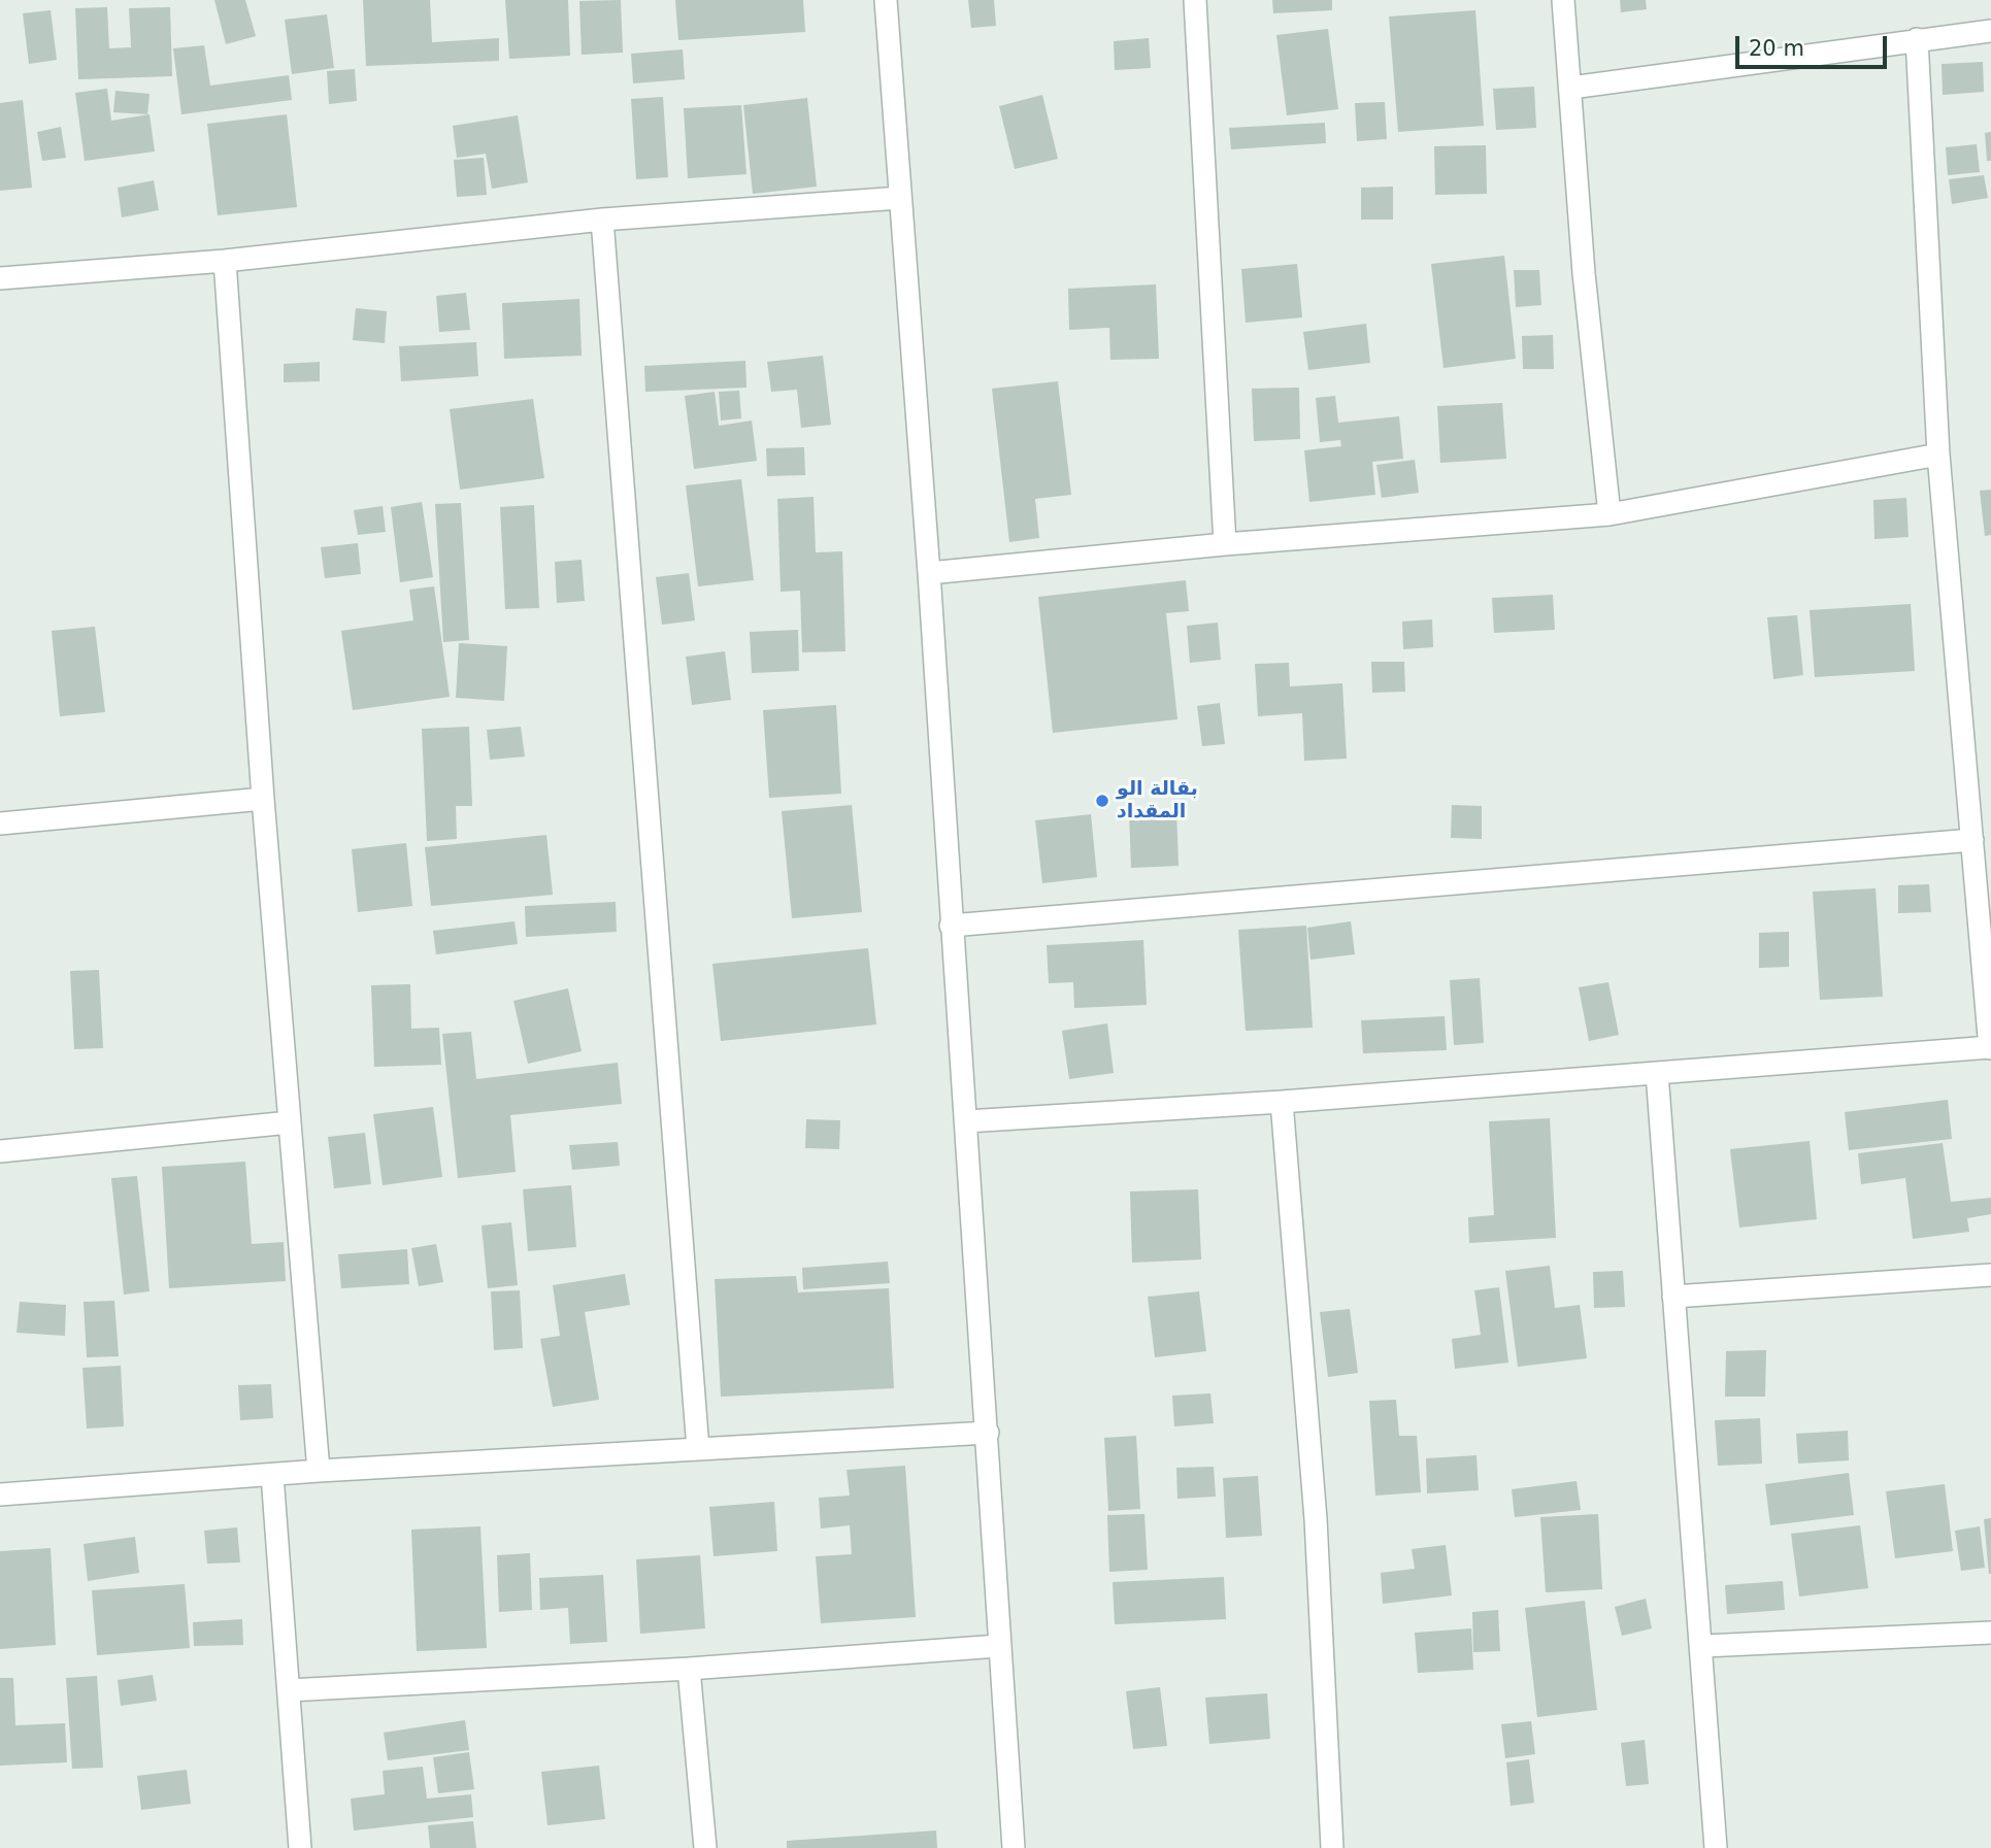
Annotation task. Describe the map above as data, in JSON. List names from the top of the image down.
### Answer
{
  "places": ["بقالة الو المقداد"],
  "scale_bar": "20 m"
}
